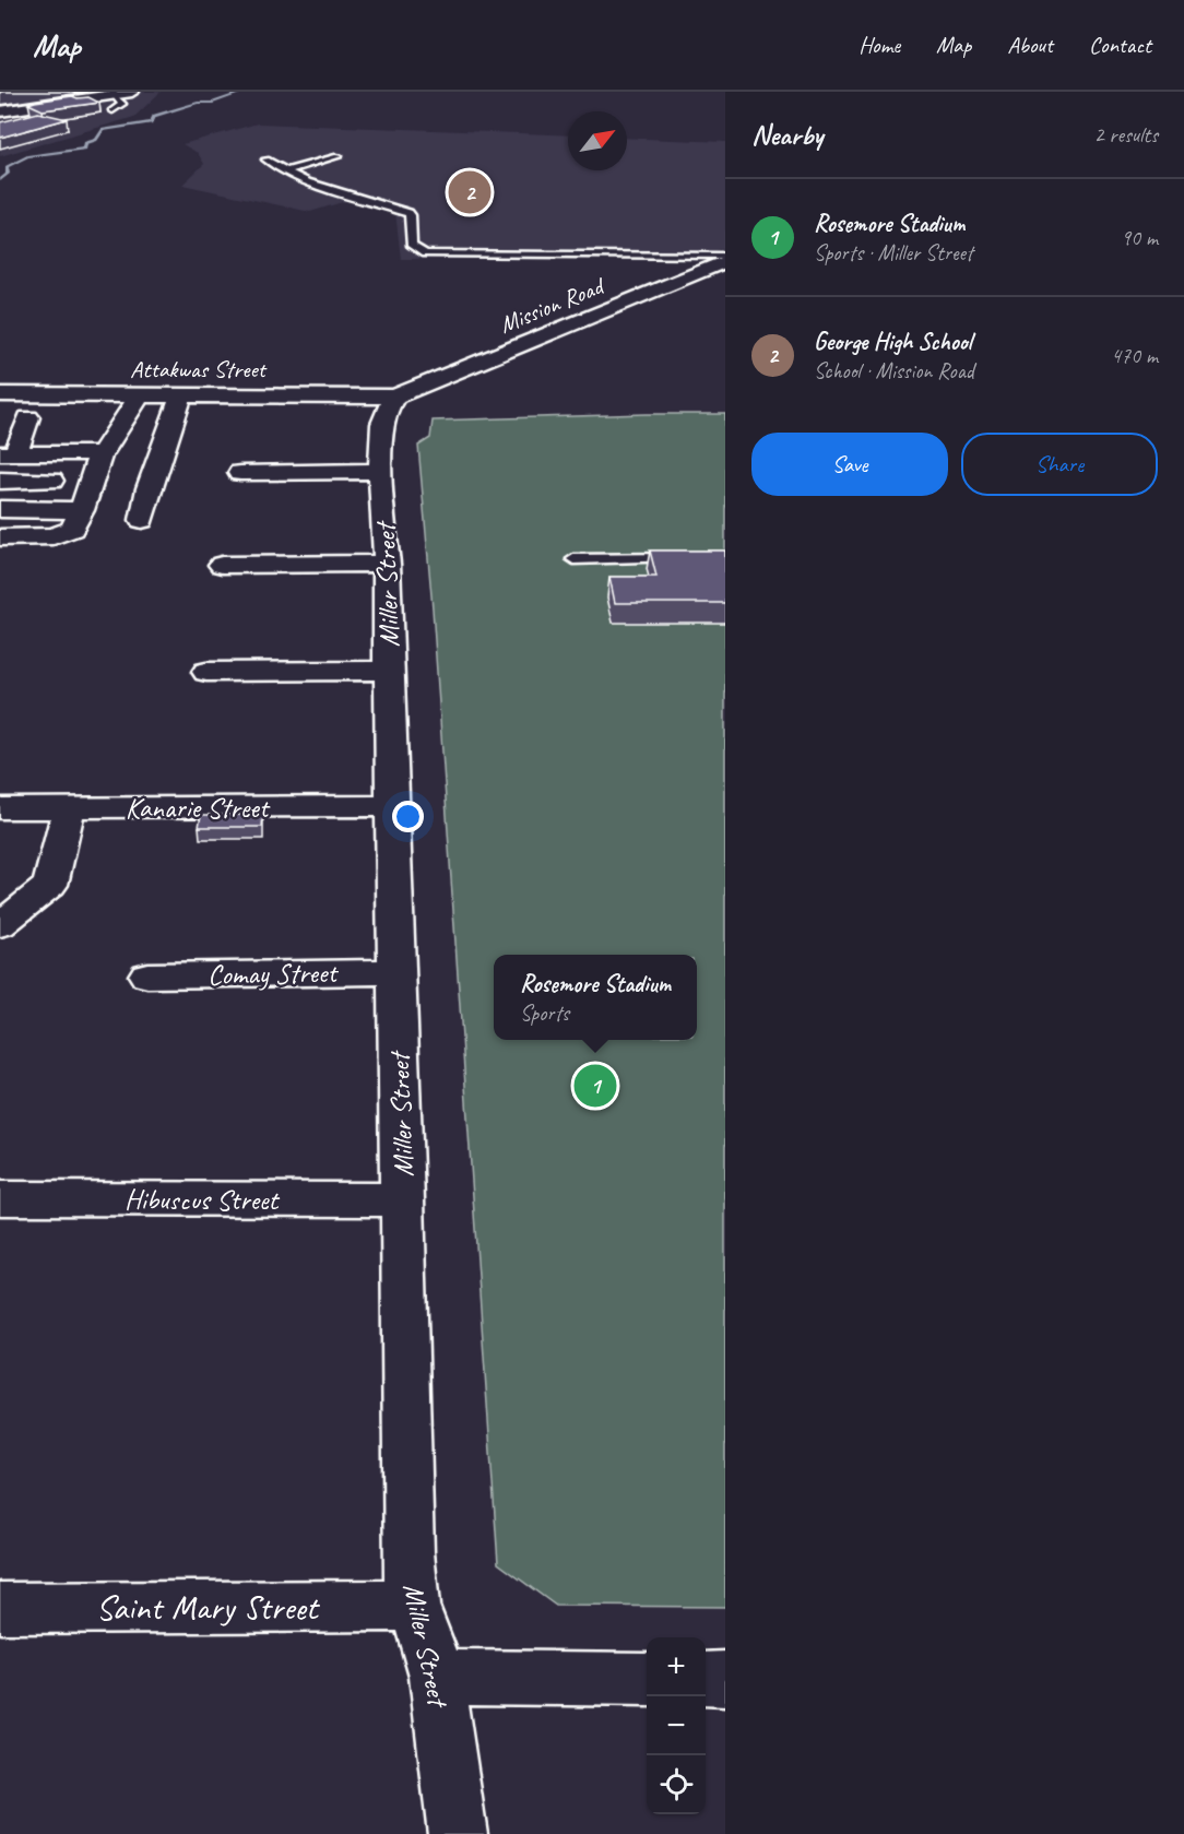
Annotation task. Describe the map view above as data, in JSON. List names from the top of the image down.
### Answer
{
  "streets": {
    "street": [
      "Mission Road",
      "Attakwas Street",
      "Miller Street",
      "Kanarie Street",
      "Comay Street",
      "Hibuscus Street",
      "Saint Mary Street"
    ]
  },
  "crossings": [
    ["Mission Road", "Attakwas Street"],
    ["Mission Road", "Miller Street"],
    ["Attakwas Street", "Miller Street"],
    ["Miller Street", "Kanarie Street"],
    ["Miller Street", "Comay Street"],
    ["Miller Street", "Hibuscus Street"],
    ["Miller Street", "Saint Mary Street"]
  ],
  "north": "top right",
  "page": {
    "header": "Map",
    "nav": [
      "Home",
      "Map",
      "About",
      "Contact"
    ],
    "heading": ["Nearby", "2 results"],
    "pins": ["2", "1"],
    "list": [
      {
        "mark": "1",
        "name": "Rosemore Stadium",
        "note": "Sports · Miller Street",
        "value": "90 m"
      },
      {
        "mark": "2",
        "name": "George High School",
        "note": "School · Mission Road",
        "value": "470 m"
      }
    ],
    "buttons": ["Save", "Share"],
    "popup": ["Rosemore Stadium", "Sports"],
    "map_buttons": ["+", "−"]
  }
}
